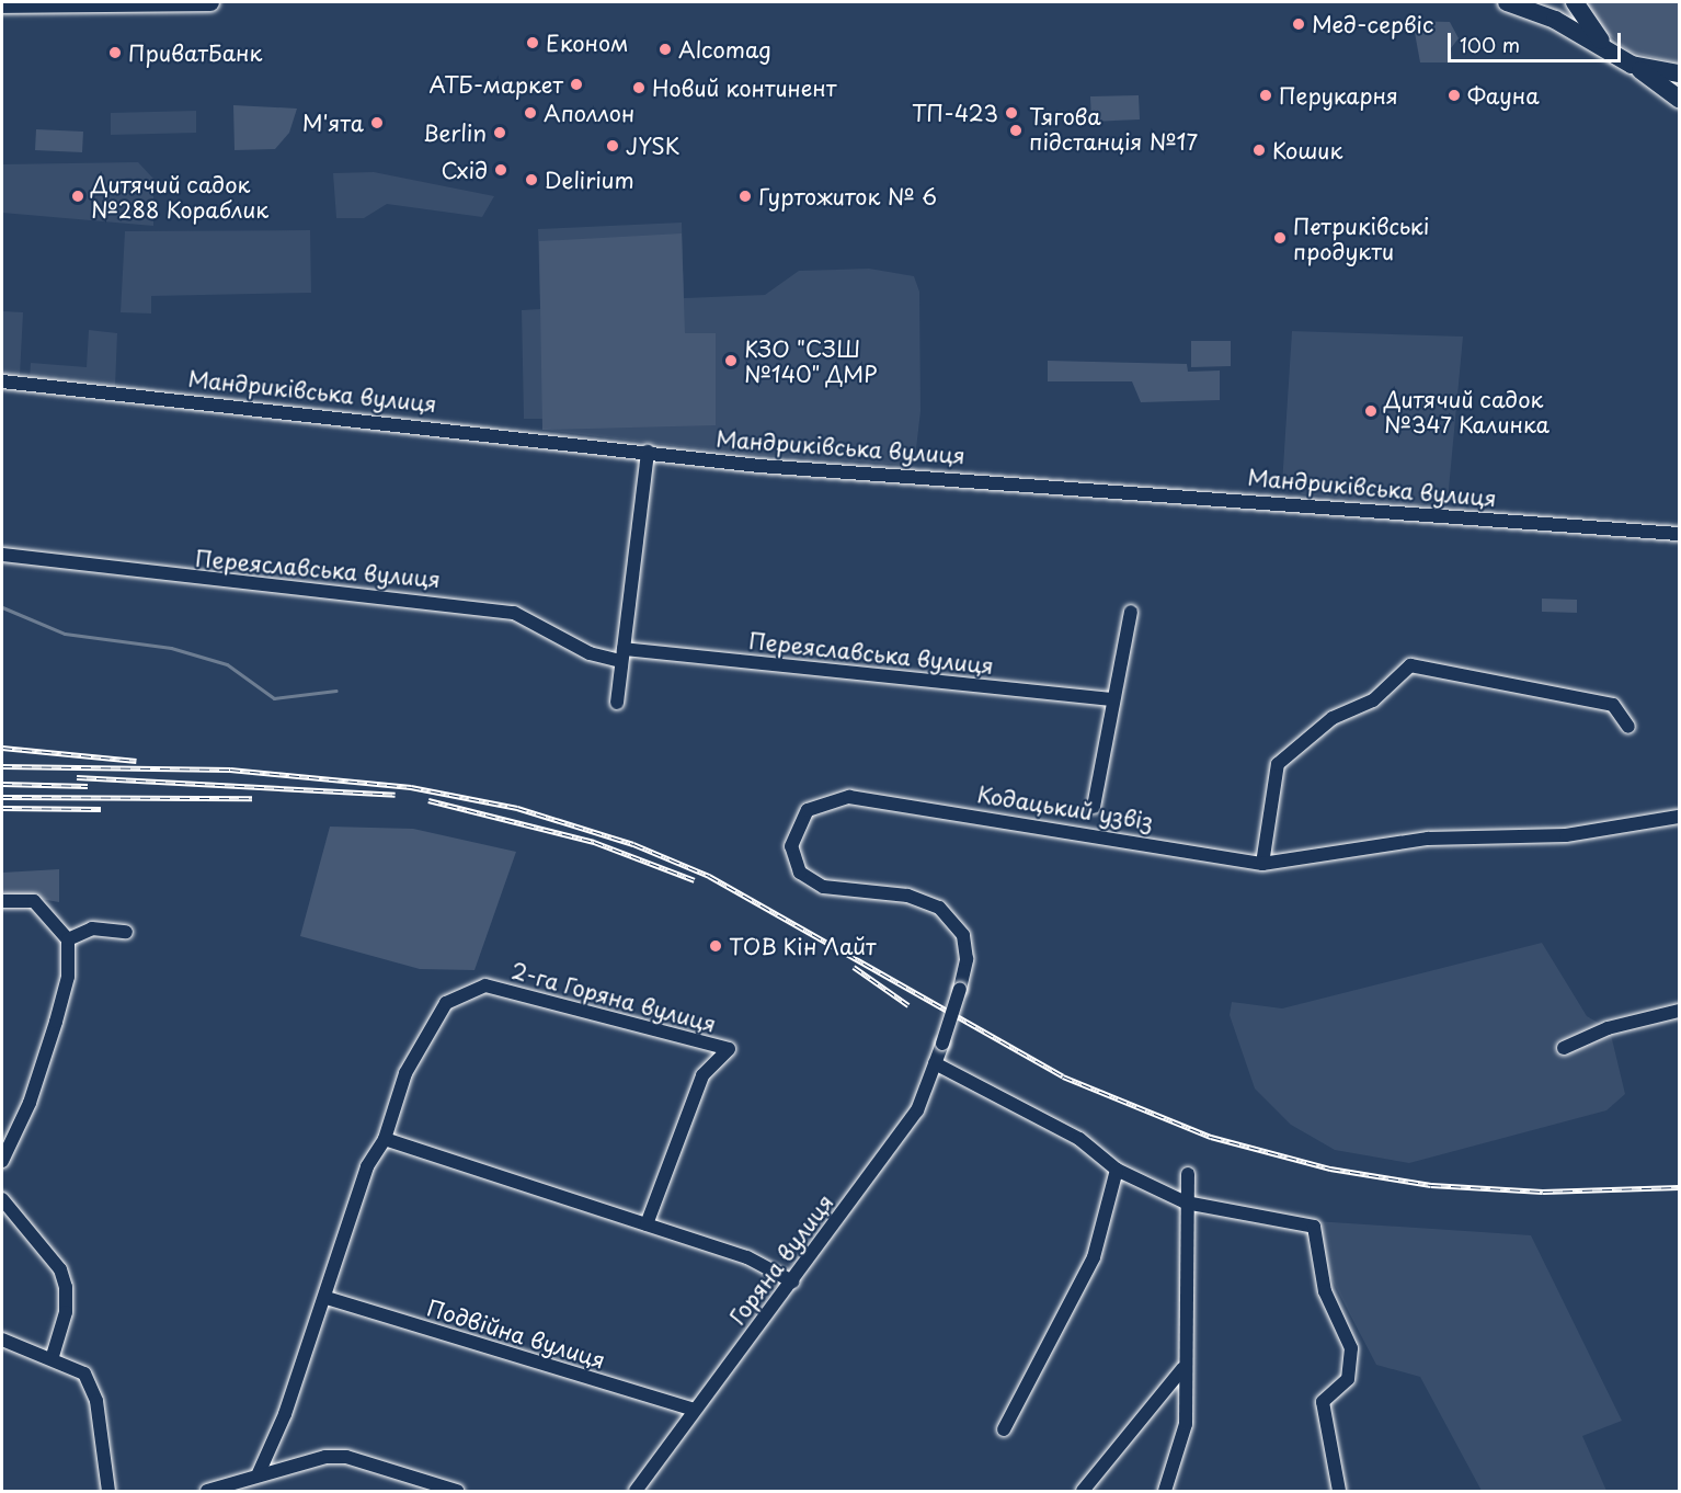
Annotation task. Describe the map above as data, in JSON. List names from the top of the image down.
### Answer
{
  "streets": {
    "street": [
      "Мандриківська вулиця",
      "Переяславська вулиця",
      "Кодацький узвіз",
      "2-га Горяна вулиця",
      "Горяна вулиця",
      "Подвійна вулиця"
    ]
  },
  "crossings": [
    ["Кодацький узвіз", "Горяна вулиця"],
    ["2-га Горяна вулиця", "Подвійна вулиця"],
    ["Горяна вулиця", "Подвійна вулиця"]
  ],
  "places": [
    "Мед-сервіс",
    "Економ",
    "Alcomag",
    "ПриватБанк",
    "АТБ-маркет",
    "Новий континент",
    "Перукарня",
    "Фауна",
    "Аполлон",
    "ТП-423",
    "М'ята",
    "Тягова пiдстанцiя №17",
    "Berlin",
    "JYSK",
    "Кошик",
    "Схід",
    "Delirium",
    "Дитячий садок №288 Кораблик",
    "Гуртожиток № 6",
    "Петриківські продукти",
    "КЗО \"СЗШ №140\" ДМР",
    "Дитячий садок №347 Калинка",
    "ТОВ Кін Лайт"
  ],
  "scale_bar": "100 m"
}
